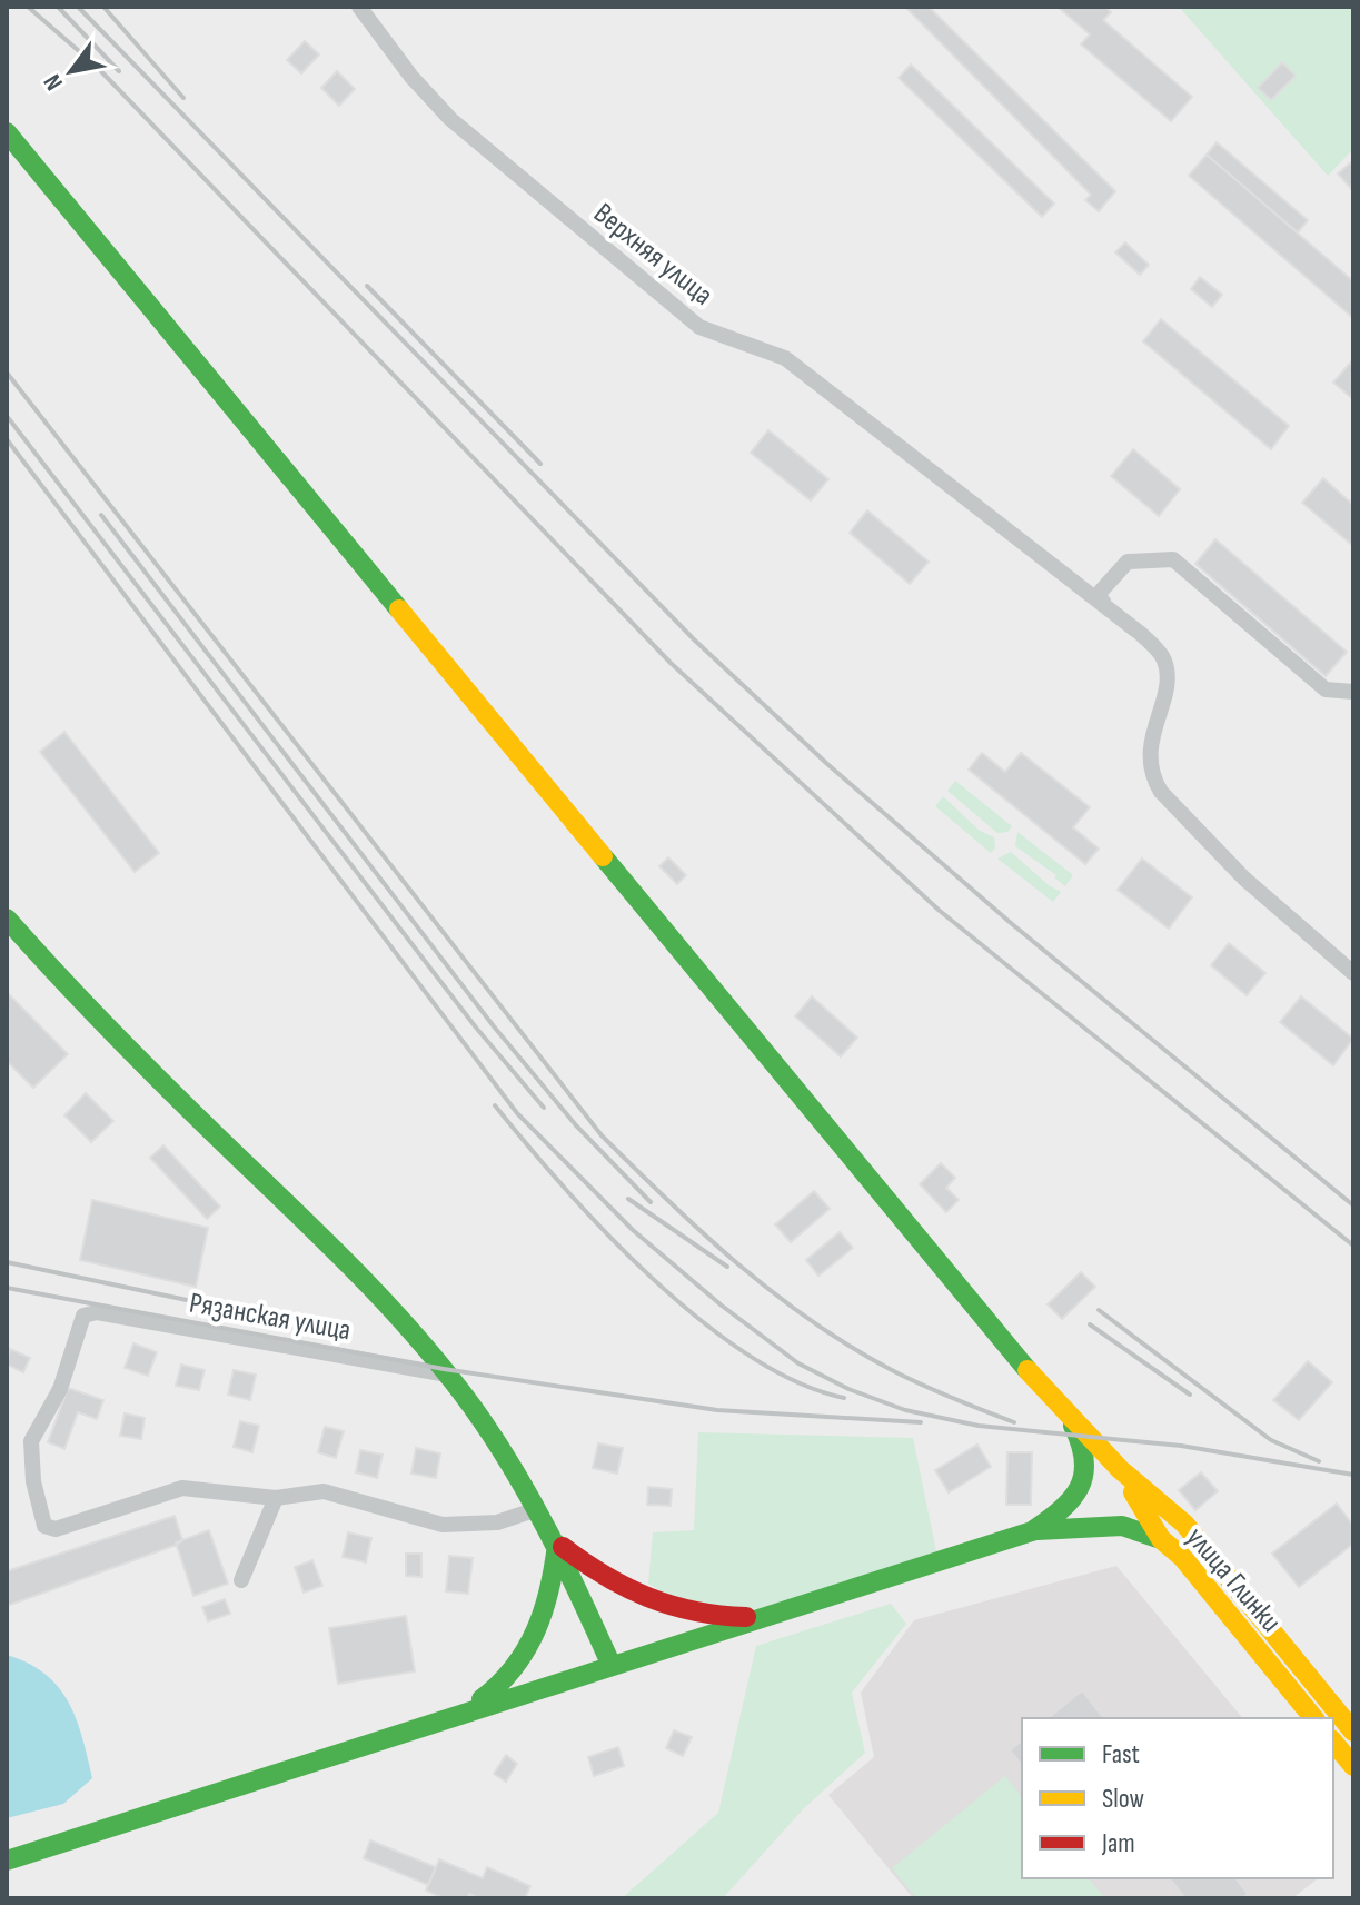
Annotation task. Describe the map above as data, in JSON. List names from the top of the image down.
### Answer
{
  "streets": {
    "main road": ["улица Глинки"],
    "street": ["Верхняя улица", "Рязанская улица"]
  },
  "legend": ["Fast", "Slow", "Jam"],
  "north": "bottom left"
}
